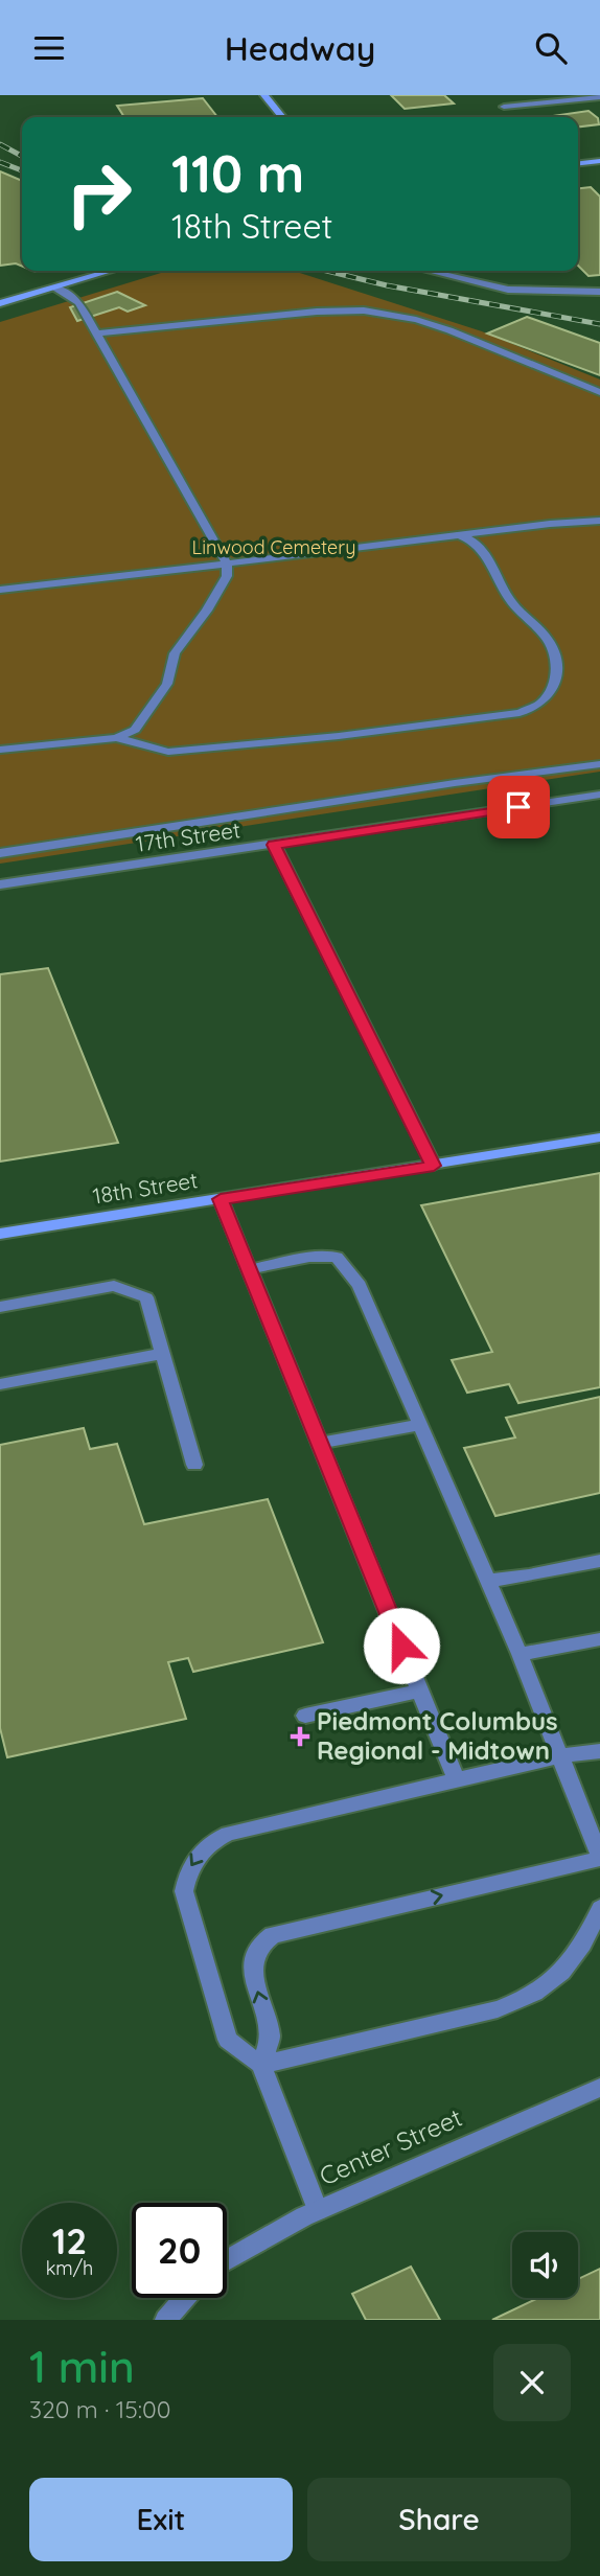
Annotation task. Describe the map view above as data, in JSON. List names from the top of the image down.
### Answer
{
  "streets": {
    "street": ["17th Street", "18th Street", "Center Street"]
  },
  "parks": ["Linwood Cemetery"],
  "places": {
    "health": ["Piedmont Columbus Regional - Midtown"]
  },
  "page": {
    "header": "Headway",
    "turn": ["110 m", "18th Street"],
    "speed": "12 km/h",
    "limit": "20",
    "heading": ["1 min", "320 m · 15:00"],
    "buttons": ["Exit", "Share"]
  }
}
